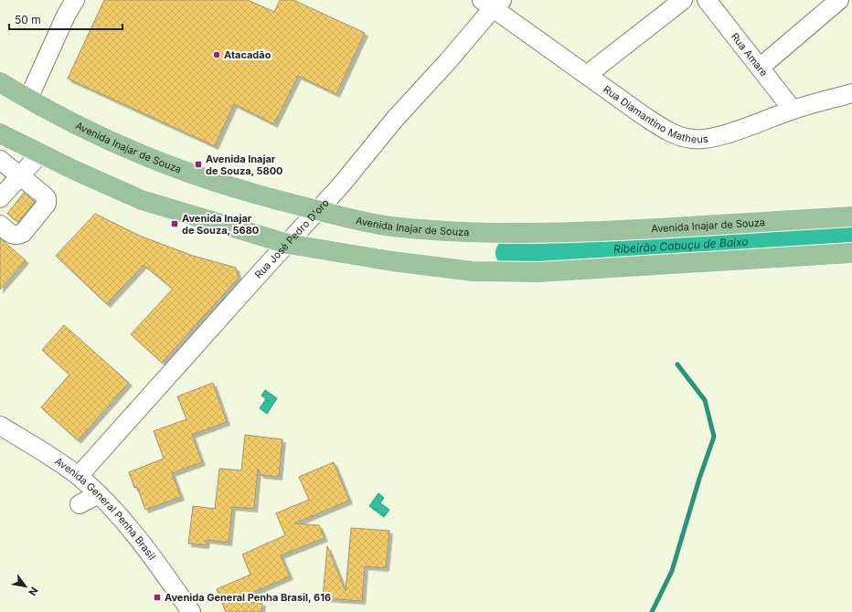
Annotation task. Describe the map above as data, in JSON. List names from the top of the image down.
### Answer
{
  "streets": {
    "main road": ["Avenida Inajar de Souza"],
    "street": [
      "Rua Amare",
      "Rua Diamantino Matheus",
      "Rua José Pedro D'oro",
      "Avenida General Penha Brasil"
    ]
  },
  "crossings": [
    ["Rua Amare", "Rua Diamantino Matheus"],
    ["Rua Diamantino Matheus", "Rua José Pedro D'oro"],
    ["Avenida Inajar de Souza", "Rua José Pedro D'oro"],
    ["Rua José Pedro D'oro", "Avenida General Penha Brasil"]
  ],
  "water": ["Ribeirão Cabuçu de Baixo"],
  "places": {
    "other": ["Atacadão"],
    "transit": ["Avenida Inajar de Souza, 5800", "Avenida Inajar de Souza, 5680", "Avenida General Penha Brasil, 616"]
  },
  "scale_bar": "50 m",
  "north": "bottom right"
}
